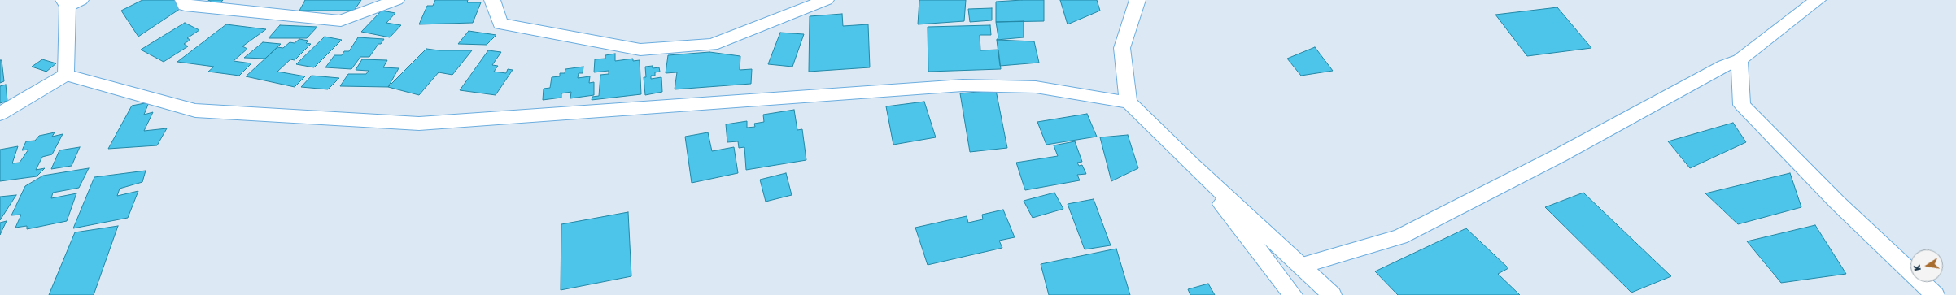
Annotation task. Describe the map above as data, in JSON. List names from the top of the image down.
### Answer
{
  "north": "left"
}
